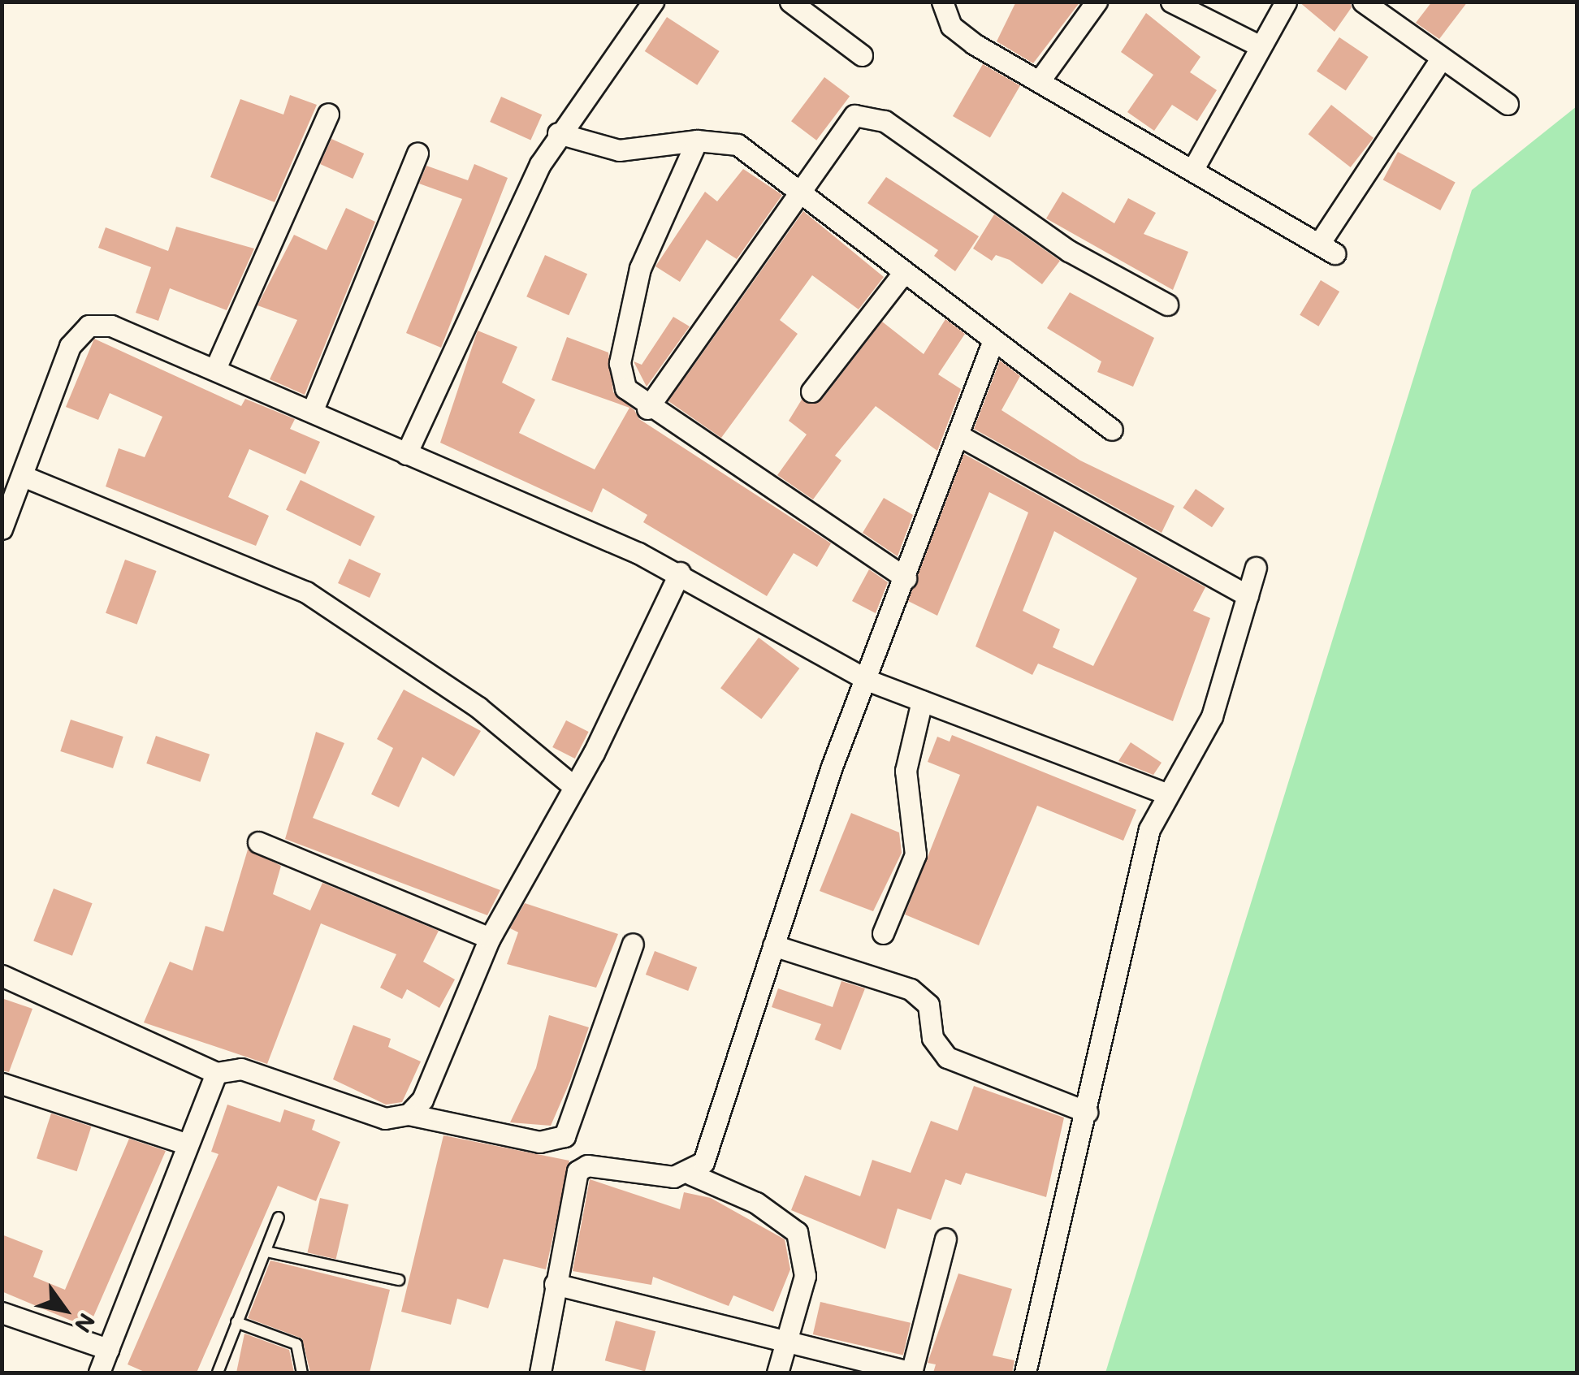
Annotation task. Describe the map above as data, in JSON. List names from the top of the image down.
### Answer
{
  "north": "bottom right"
}
